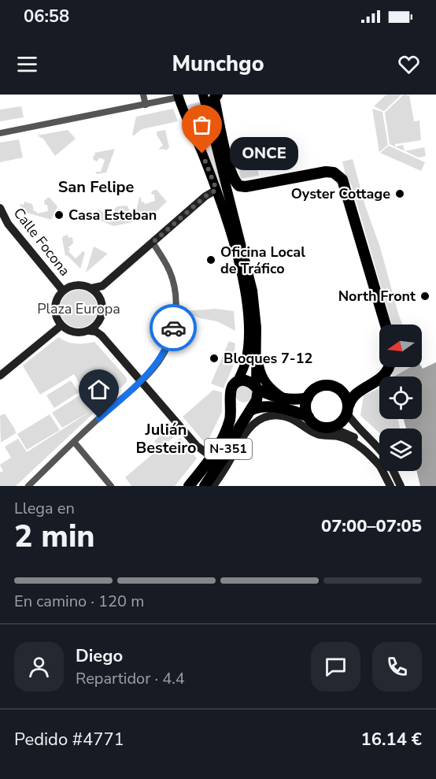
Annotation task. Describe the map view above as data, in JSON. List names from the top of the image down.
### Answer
{
  "streets": {
    "highway": ["N-351"],
    "street": ["Calle Focona"]
  },
  "districts": ["San Felipe", "Julián Besteiro"],
  "parks": ["Plaza Europa"],
  "places": [
    "ONCE",
    "Oyster Cottage",
    "Casa Esteban",
    "Oficina Local de Tráfico",
    "North Front",
    "Bloques 7-12"
  ],
  "north": "left",
  "page": {
    "status": "06:58",
    "header": "Munchgo",
    "bubble": "ONCE",
    "heading": ["2 min", "Llega en", "07:00–07:05"],
    "panel": [
      "Diego",
      "Repartidor · 4.4",
      "Pedido #4771",
      "16.14 €"
    ],
    "bar": "En camino · 120 m"
  }
}
